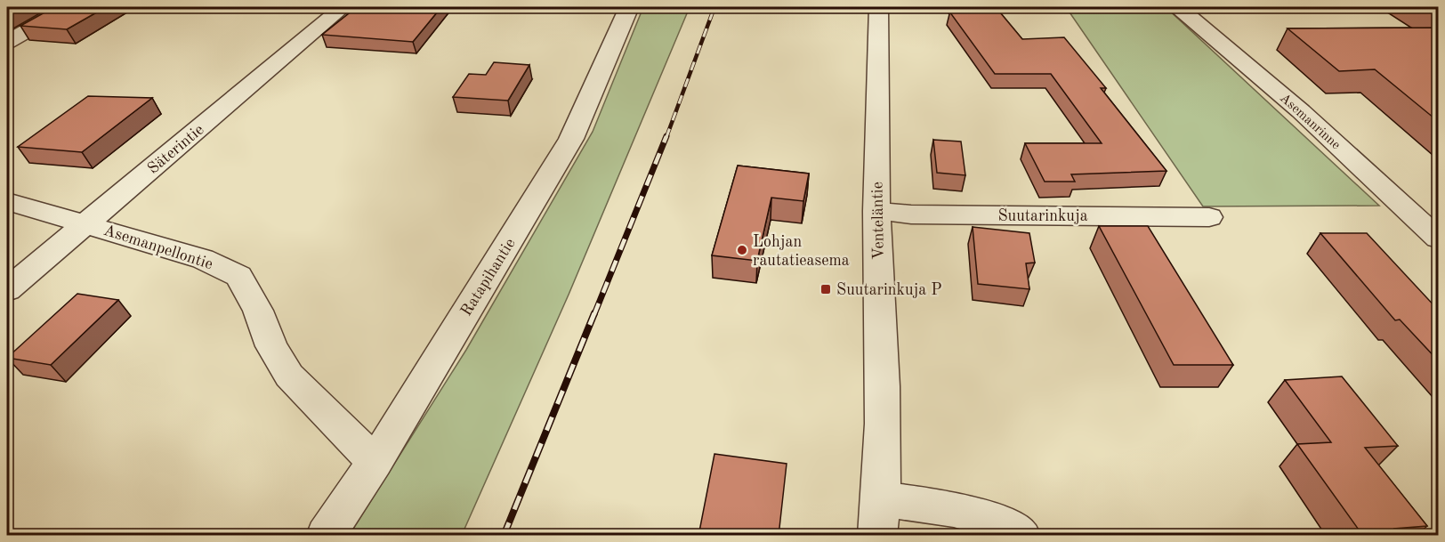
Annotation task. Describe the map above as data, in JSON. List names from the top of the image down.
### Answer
{
  "streets": {
    "street": [
      "Asemanrinne",
      "Säterintie",
      "Suutarinkuja",
      "Venteläntie",
      "Asemanpellontie",
      "Ratapihantie"
    ]
  },
  "crossings": [
    ["Säterintie", "Asemanpellontie"],
    ["Suutarinkuja", "Venteläntie"],
    ["Asemanpellontie", "Ratapihantie"]
  ],
  "places": {
    "other": ["Lohjan rautatieasema"],
    "transit": ["Suutarinkuja P"]
  }
}
